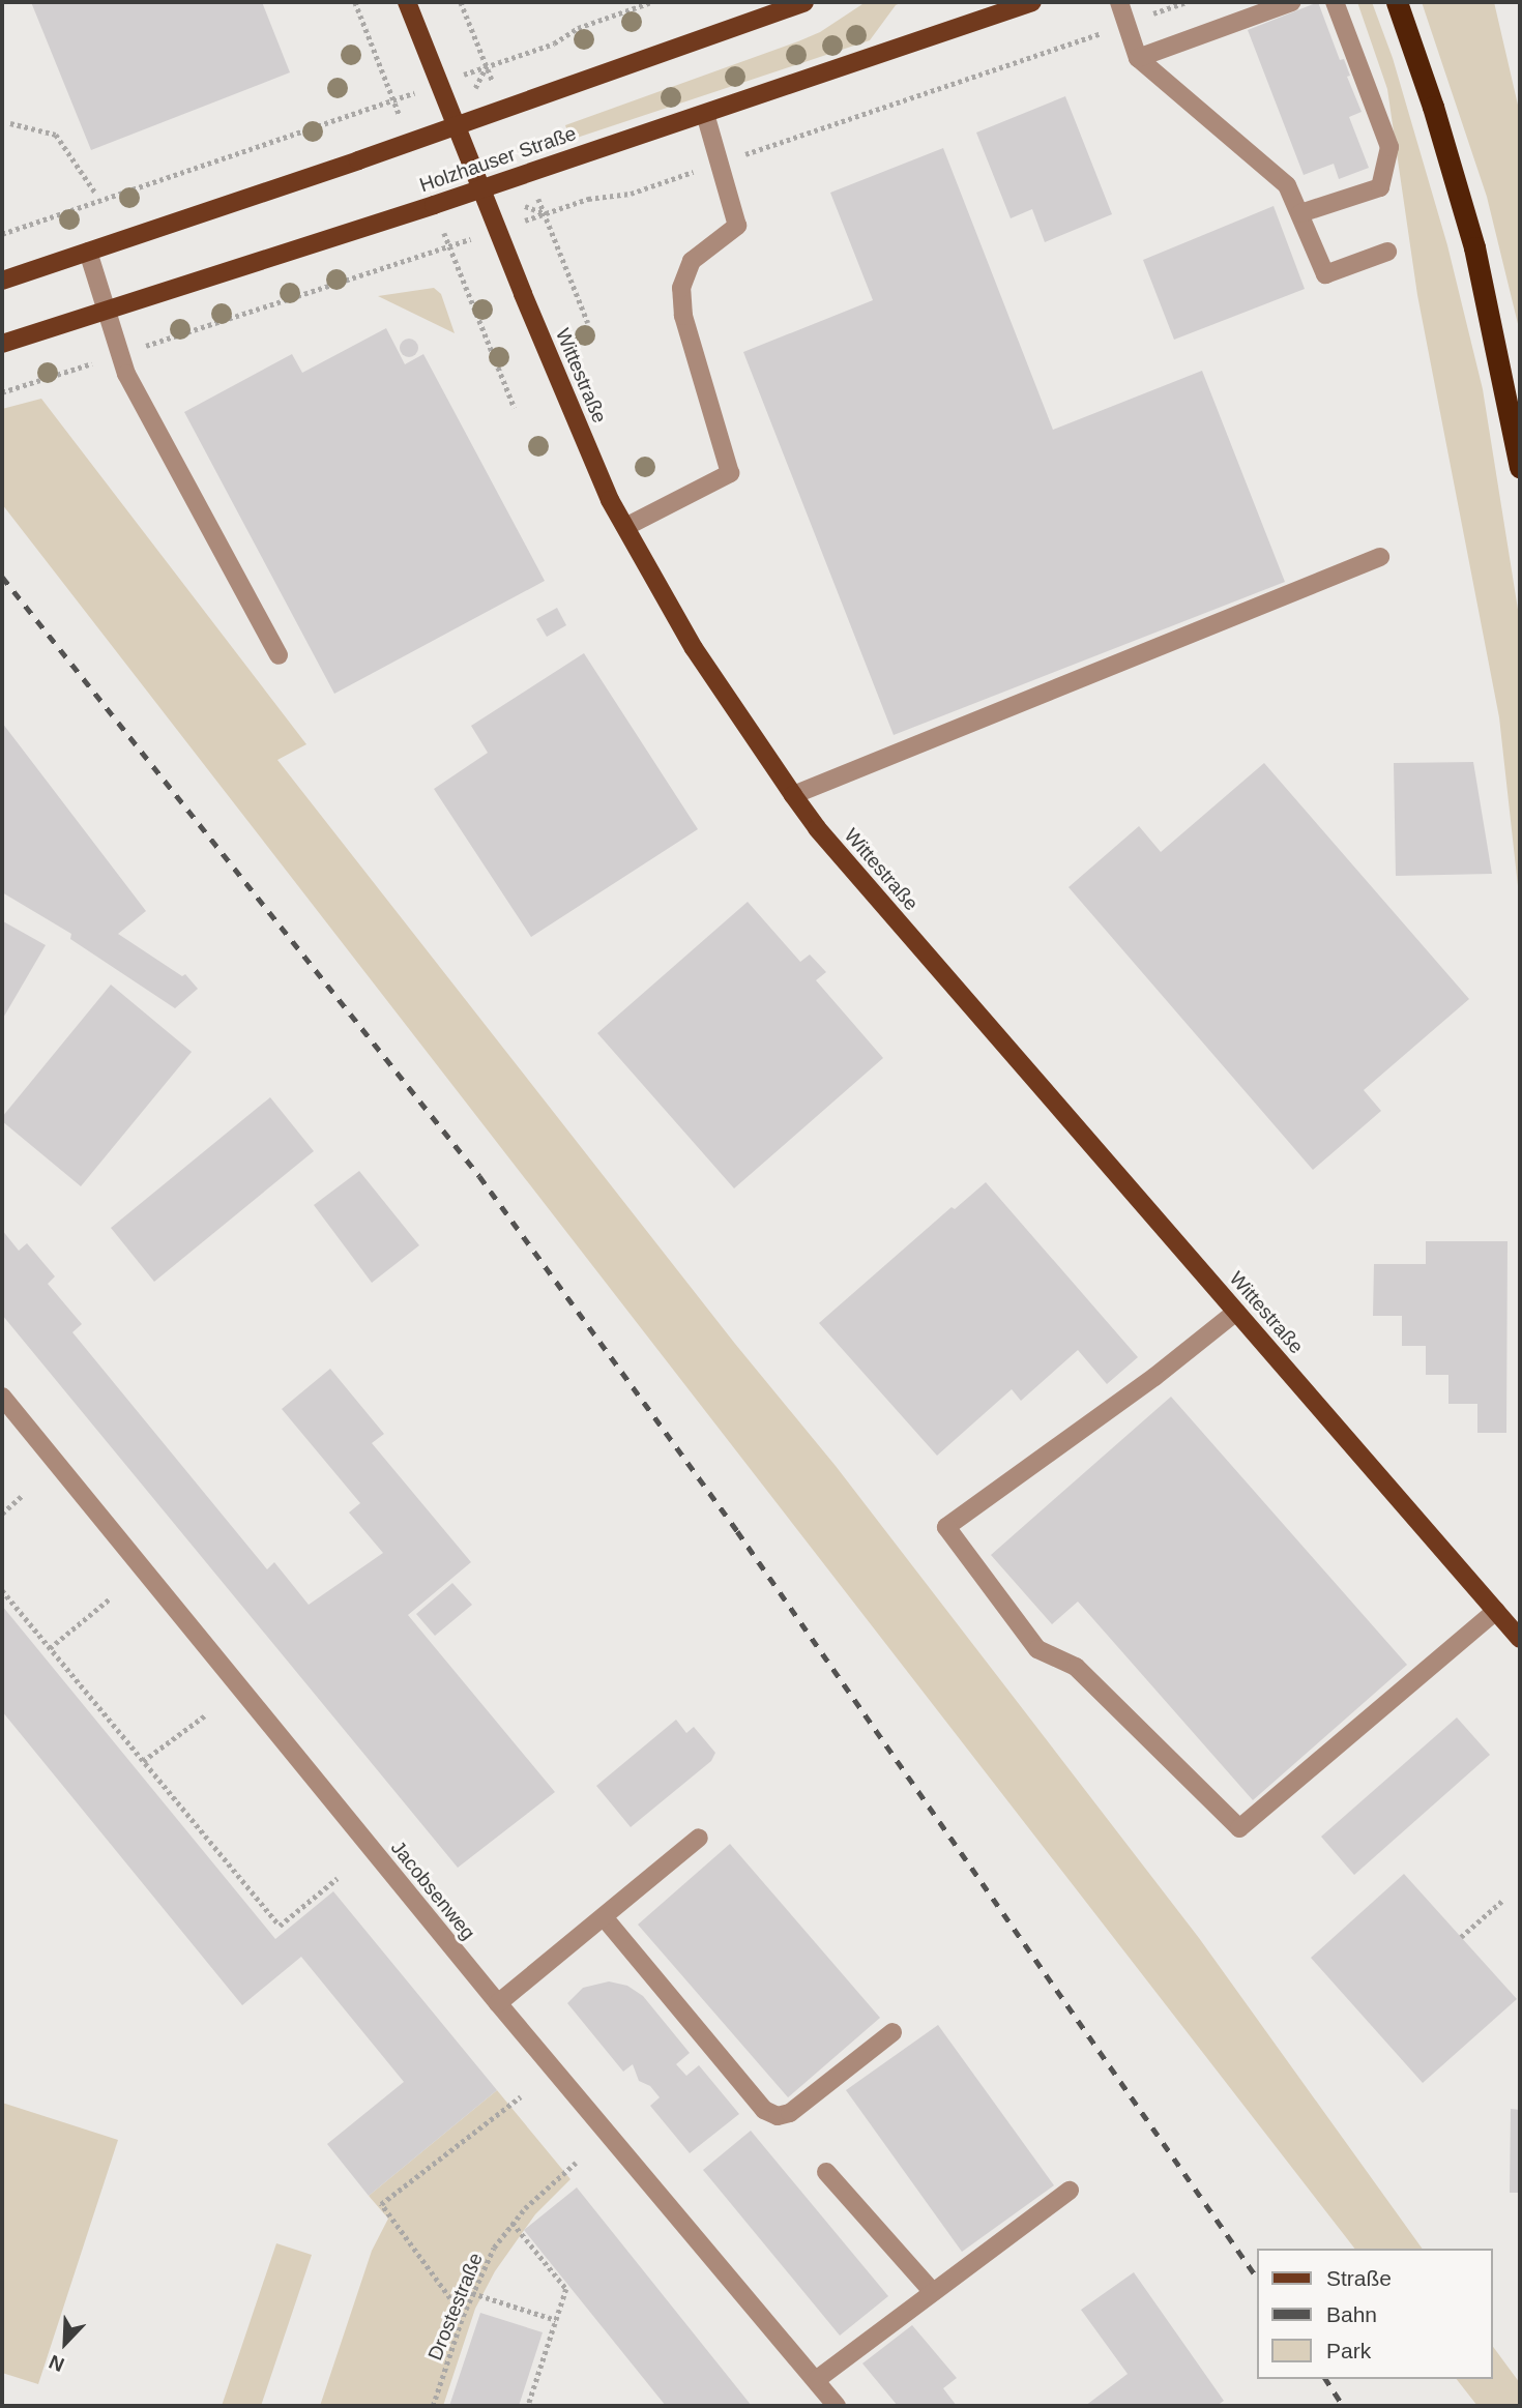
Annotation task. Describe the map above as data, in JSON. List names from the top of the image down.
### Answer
{
  "streets": {
    "main road": ["Holzhauser Straße", "Wittestraße"],
    "street": ["Jacobsenweg"],
    "path": ["Drostestraße"]
  },
  "crossings": [
    ["Holzhauser Straße", "Wittestraße"]
  ],
  "legend": ["Straße", "Bahn", "Park"],
  "north": "bottom left"
}
